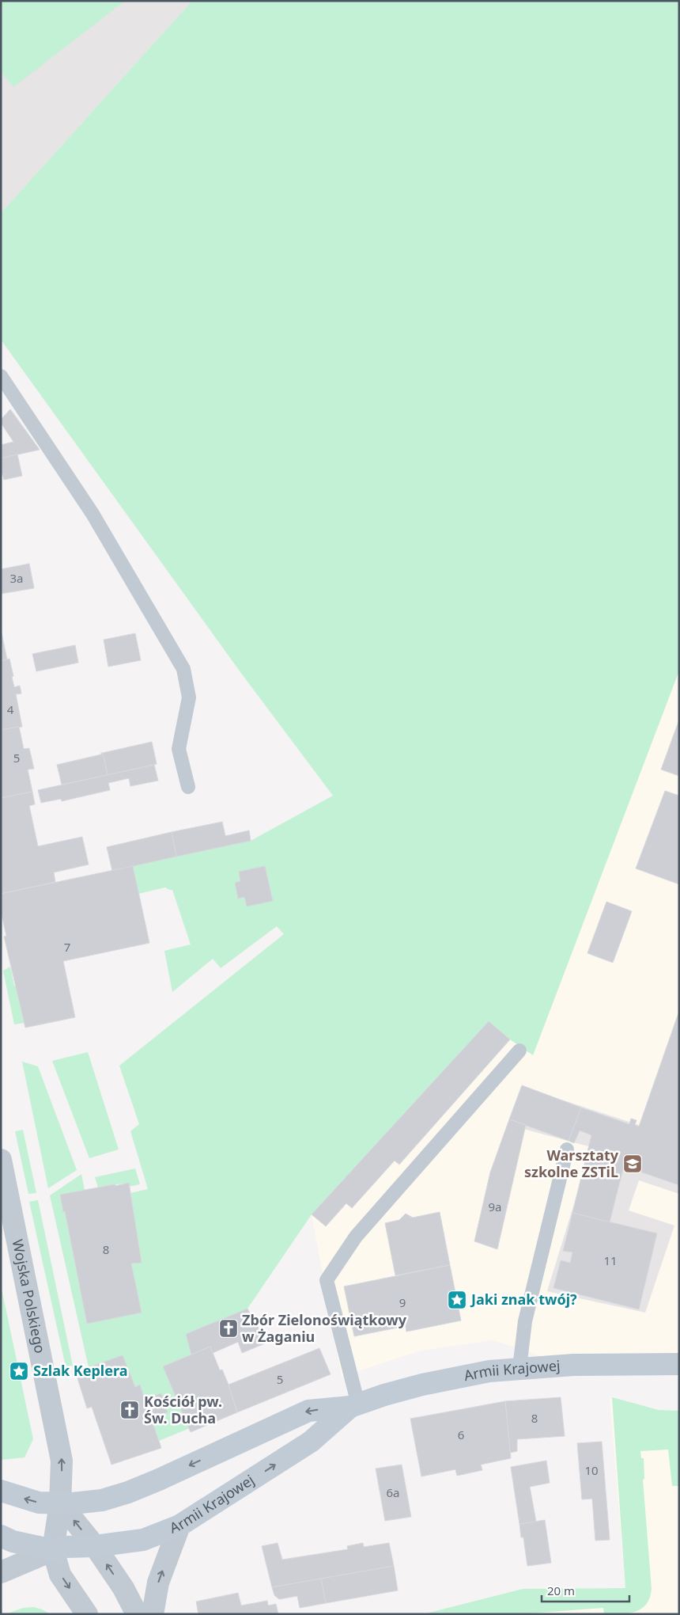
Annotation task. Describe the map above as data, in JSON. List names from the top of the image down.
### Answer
{
  "streets": {
    "main road": ["Armii Krajowej"],
    "street": ["Wojska Polskiego"]
  },
  "crossings": [
    ["Wojska Polskiego", "Armii Krajowej"]
  ],
  "one_way": ["Wojska Polskiego"],
  "places": {
    "school or university": ["Warsztaty szkolne ZSTiL"],
    "place": ["Jaki znak twój?", "Szlak Keplera"],
    "church": ["Zbór Zielonoświątkowy w Żaganiu", "Kościół pw. Św. Ducha"]
  },
  "house_numbers": [
    "3a",
    "4",
    "5",
    "7",
    "9a",
    "8",
    "11",
    "9",
    "5",
    "8",
    "6",
    "10",
    "6a"
  ],
  "scale_bar": "20 m"
}
